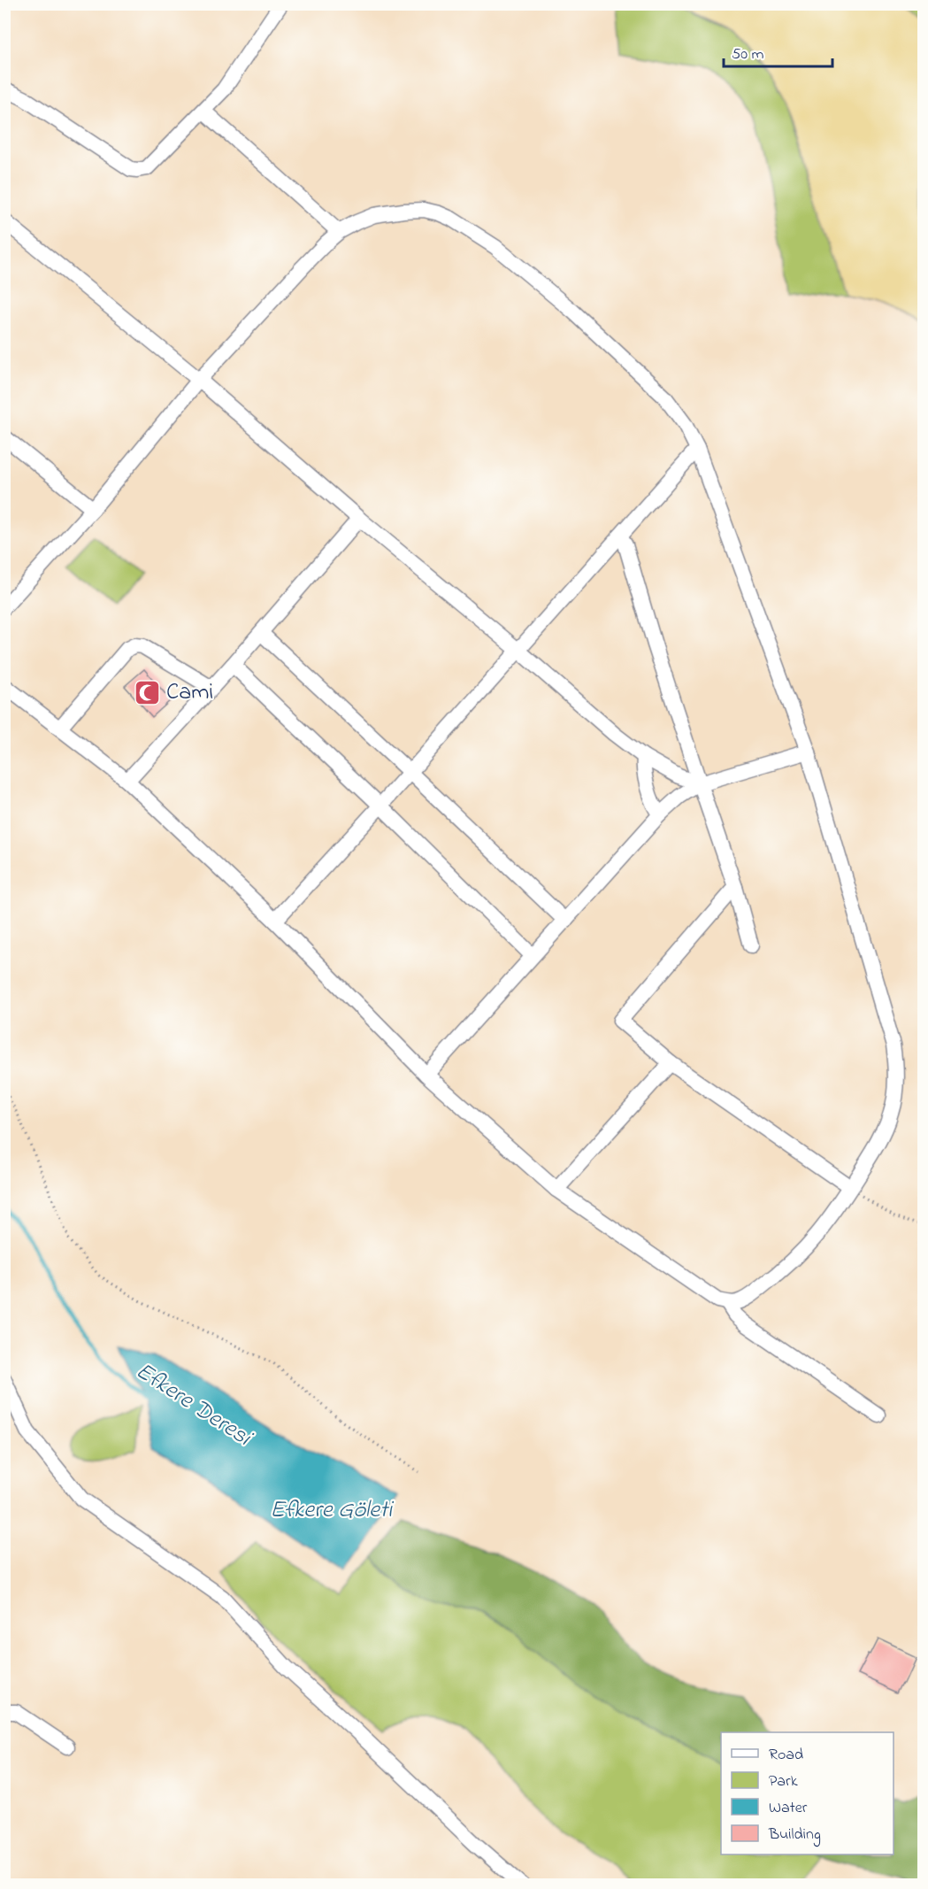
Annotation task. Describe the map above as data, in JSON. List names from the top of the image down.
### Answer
{
  "water": ["Efkere Deresi", "Efkere Göleti"],
  "places": {
    "mosque": ["Cami"]
  },
  "legend": [
    "Road",
    "Park",
    "Water",
    "Building"
  ],
  "scale_bar": "50 m"
}
